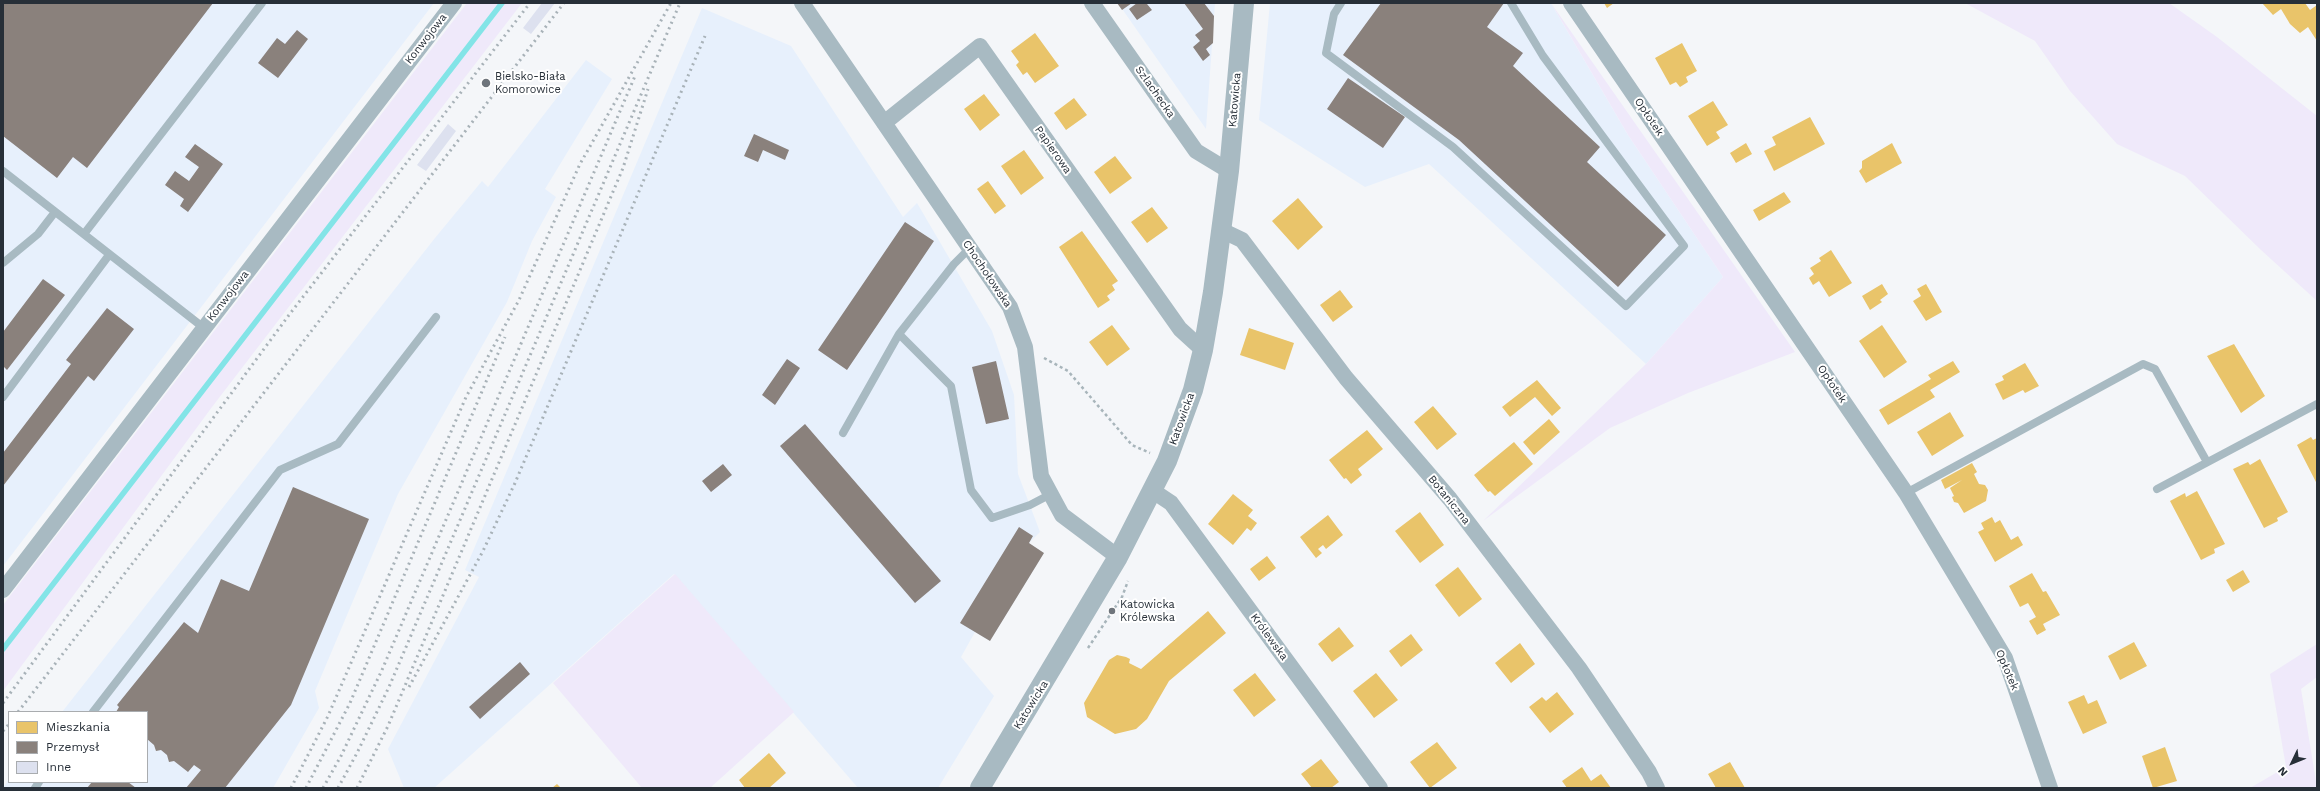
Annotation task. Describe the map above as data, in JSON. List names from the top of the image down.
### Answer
{
  "streets": {
    "street": [
      "Konwojowa",
      "Szlachecka",
      "Katowicka",
      "Opłotek",
      "Papierowa",
      "Chochołowska",
      "Botaniczna",
      "Królewska"
    ]
  },
  "crossings": [
    ["Szlachecka", "Katowicka"],
    ["Katowicka", "Papierowa"],
    ["Katowicka", "Chochołowska"],
    ["Katowicka", "Botaniczna"],
    ["Katowicka", "Królewska"],
    ["Papierowa", "Chochołowska"]
  ],
  "places": ["Bielsko-Biała Komorowice", "Katowicka Królewska"],
  "legend": ["Mieszkania", "Przemysł", "Inne"],
  "north": "bottom left"
}
